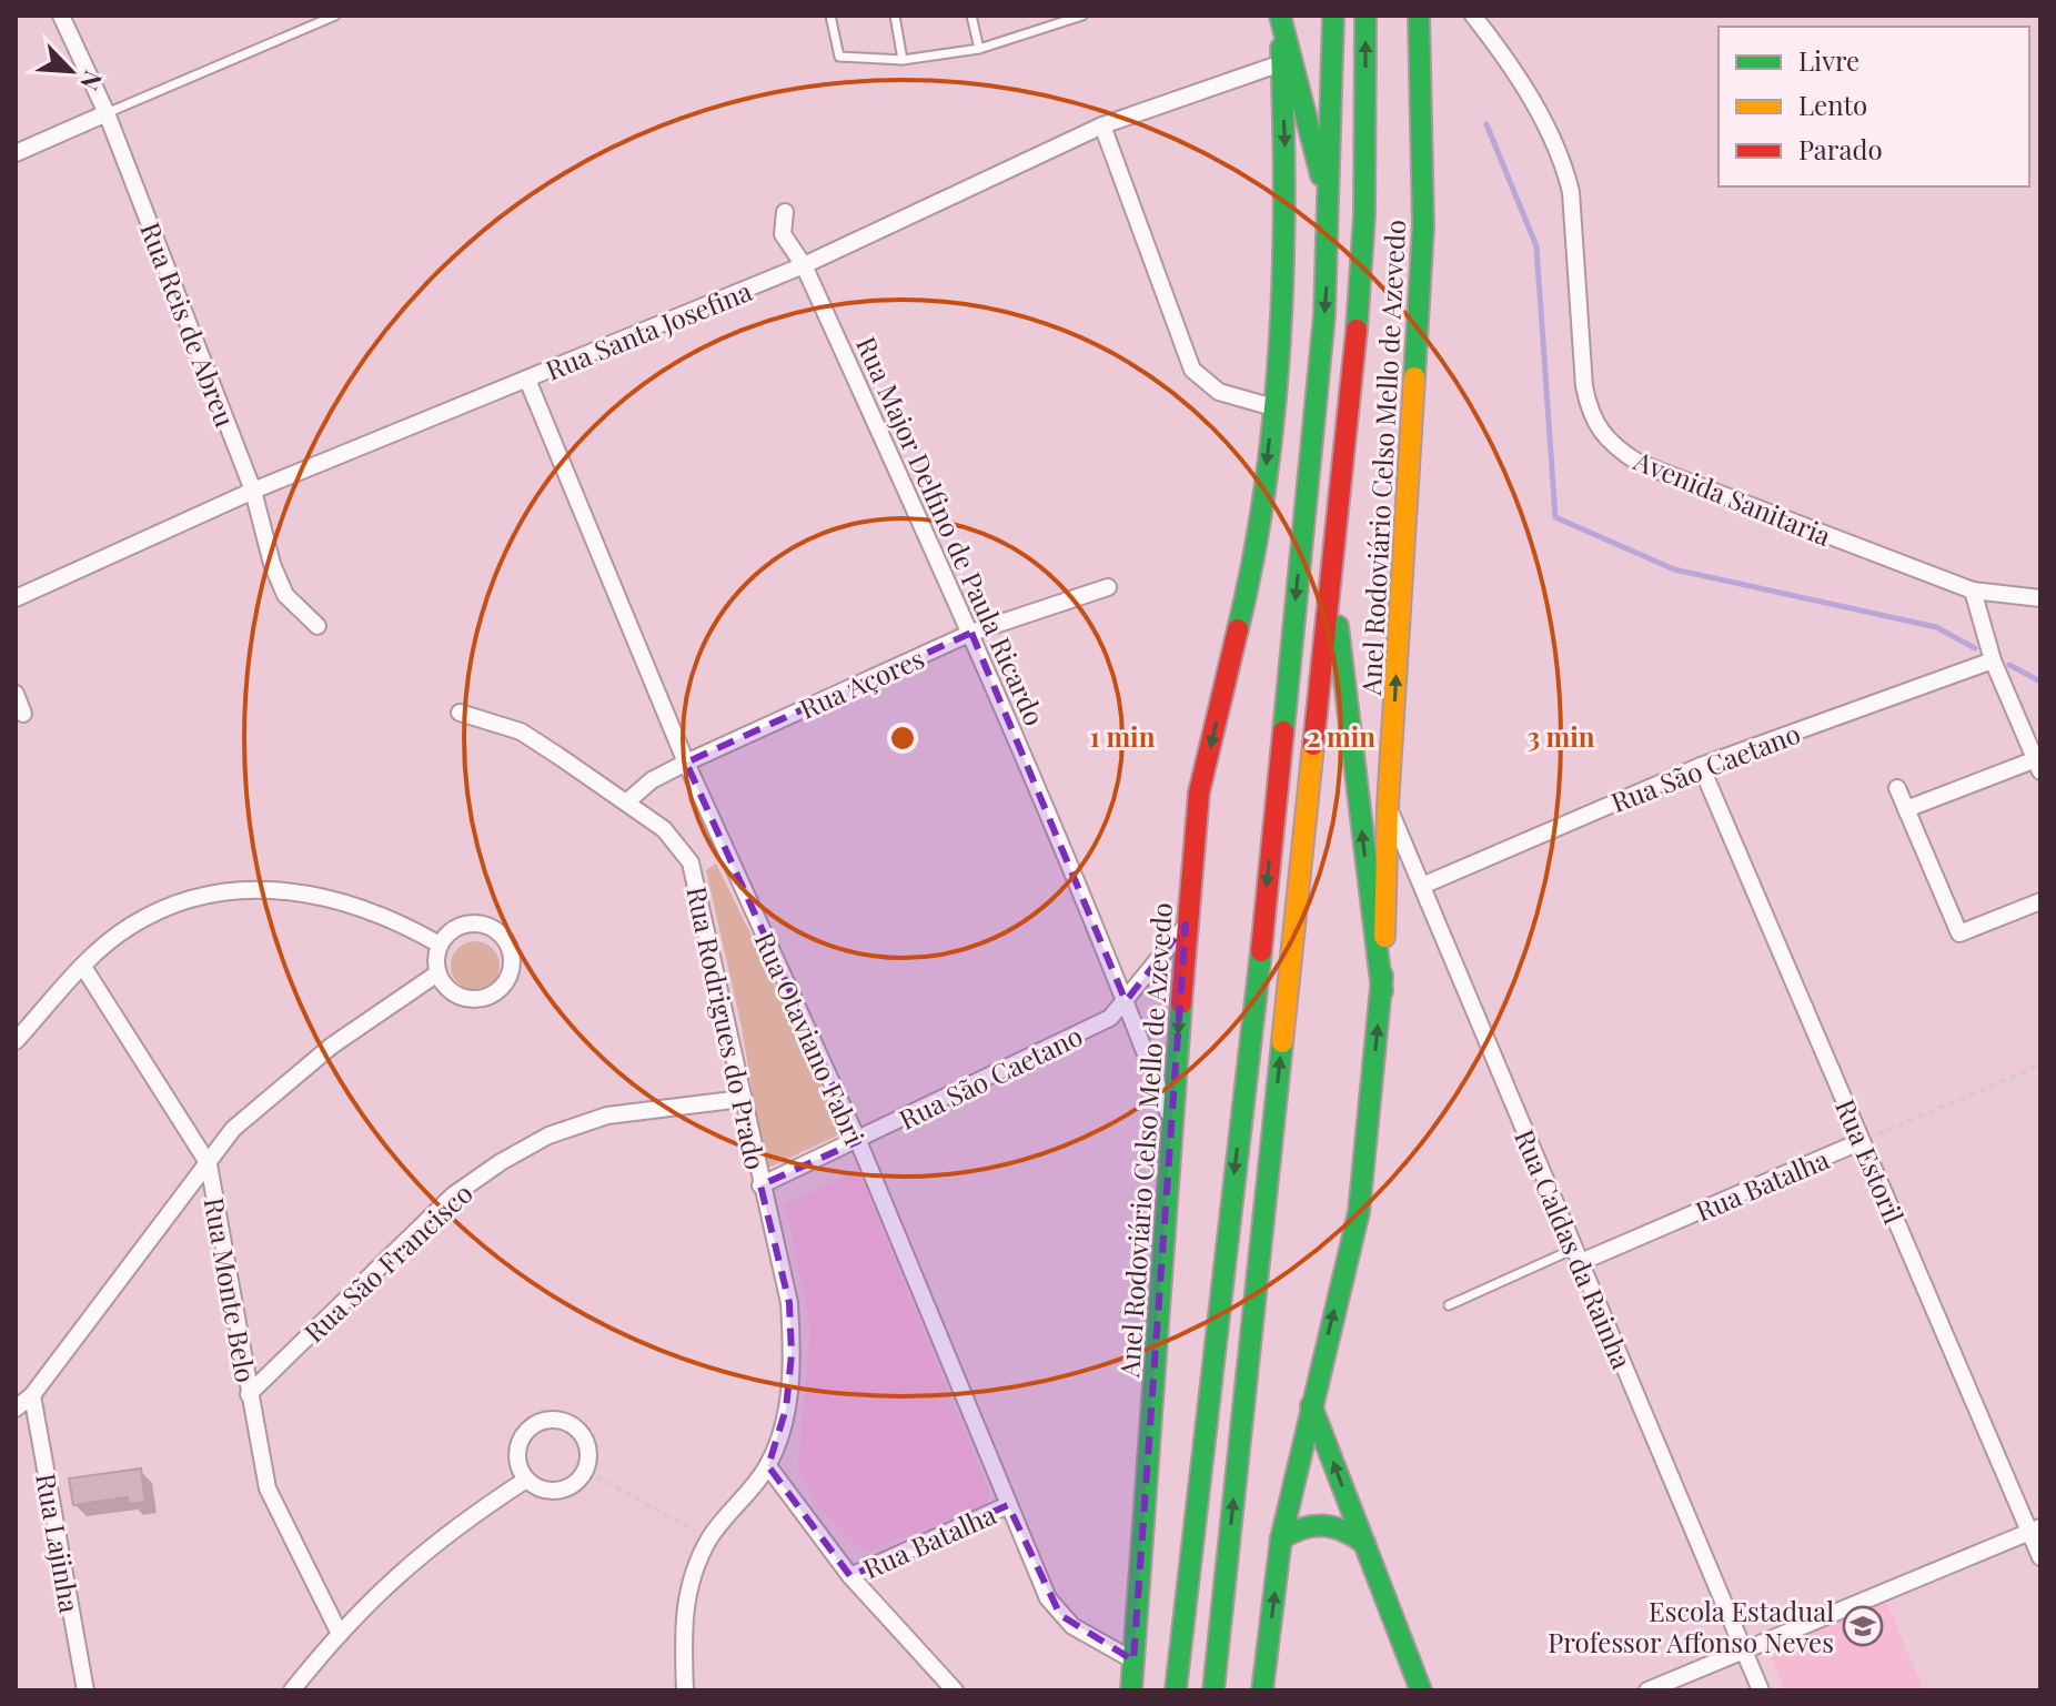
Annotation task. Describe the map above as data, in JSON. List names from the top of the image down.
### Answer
{
  "streets": {
    "main road": ["Anel Rodoviário Celso Mello de Azevedo"],
    "street": [
      "Rua Reis de Abreu",
      "Rua Santa Josefina",
      "Avenida Sanitaria",
      "Rua Major Delfino de Paula Ricardo",
      "Rua Açores",
      "Rua São Caetano",
      "Rua Rodrigues do Prado",
      "Rua Otaviano Fabri",
      "Rua Estoril",
      "Rua Batalha",
      "Rua Caldas da Rainha",
      "Rua São Francisco",
      "Rua Monte Belo",
      "Rua Lajinha"
    ]
  },
  "crossings": [
    ["Rua Reis de Abreu", "Rua Santa Josefina"],
    ["Rua Santa Josefina", "Anel Rodoviário Celso Mello de Azevedo"],
    ["Rua Santa Josefina", "Rua Major Delfino de Paula Ricardo"],
    ["Rua Santa Josefina", "Rua Otaviano Fabri"],
    ["Anel Rodoviário Celso Mello de Azevedo", "Rua Major Delfino de Paula Ricardo"],
    ["Anel Rodoviário Celso Mello de Azevedo", "Rua São Caetano"],
    ["Anel Rodoviário Celso Mello de Azevedo", "Rua Otaviano Fabri"],
    ["Anel Rodoviário Celso Mello de Azevedo", "Rua Caldas da Rainha"],
    ["Rua Major Delfino de Paula Ricardo", "Rua Açores"],
    ["Rua Major Delfino de Paula Ricardo", "Rua São Caetano"],
    ["Rua Açores", "Rua Rodrigues do Prado"],
    ["Rua Açores", "Rua Otaviano Fabri"],
    ["Rua São Caetano", "Rua Rodrigues do Prado"],
    ["Rua São Caetano", "Rua Otaviano Fabri"],
    ["Rua São Caetano", "Rua Estoril"],
    ["Rua São Caetano", "Rua Caldas da Rainha"],
    ["Rua Rodrigues do Prado", "Rua São Francisco"],
    ["Rua Otaviano Fabri", "Rua Batalha"],
    ["Rua Estoril", "Rua Batalha"],
    ["Rua Batalha", "Rua Caldas da Rainha"],
    ["Rua São Francisco", "Rua Monte Belo"]
  ],
  "places": {
    "school or university": ["Escola Estadual Professor Affonso Neves"]
  },
  "legend": ["Livre", "Lento", "Parado"],
  "north": "bottom right",
  "rings": ["1 min", "2 min", "3 min"]
}
